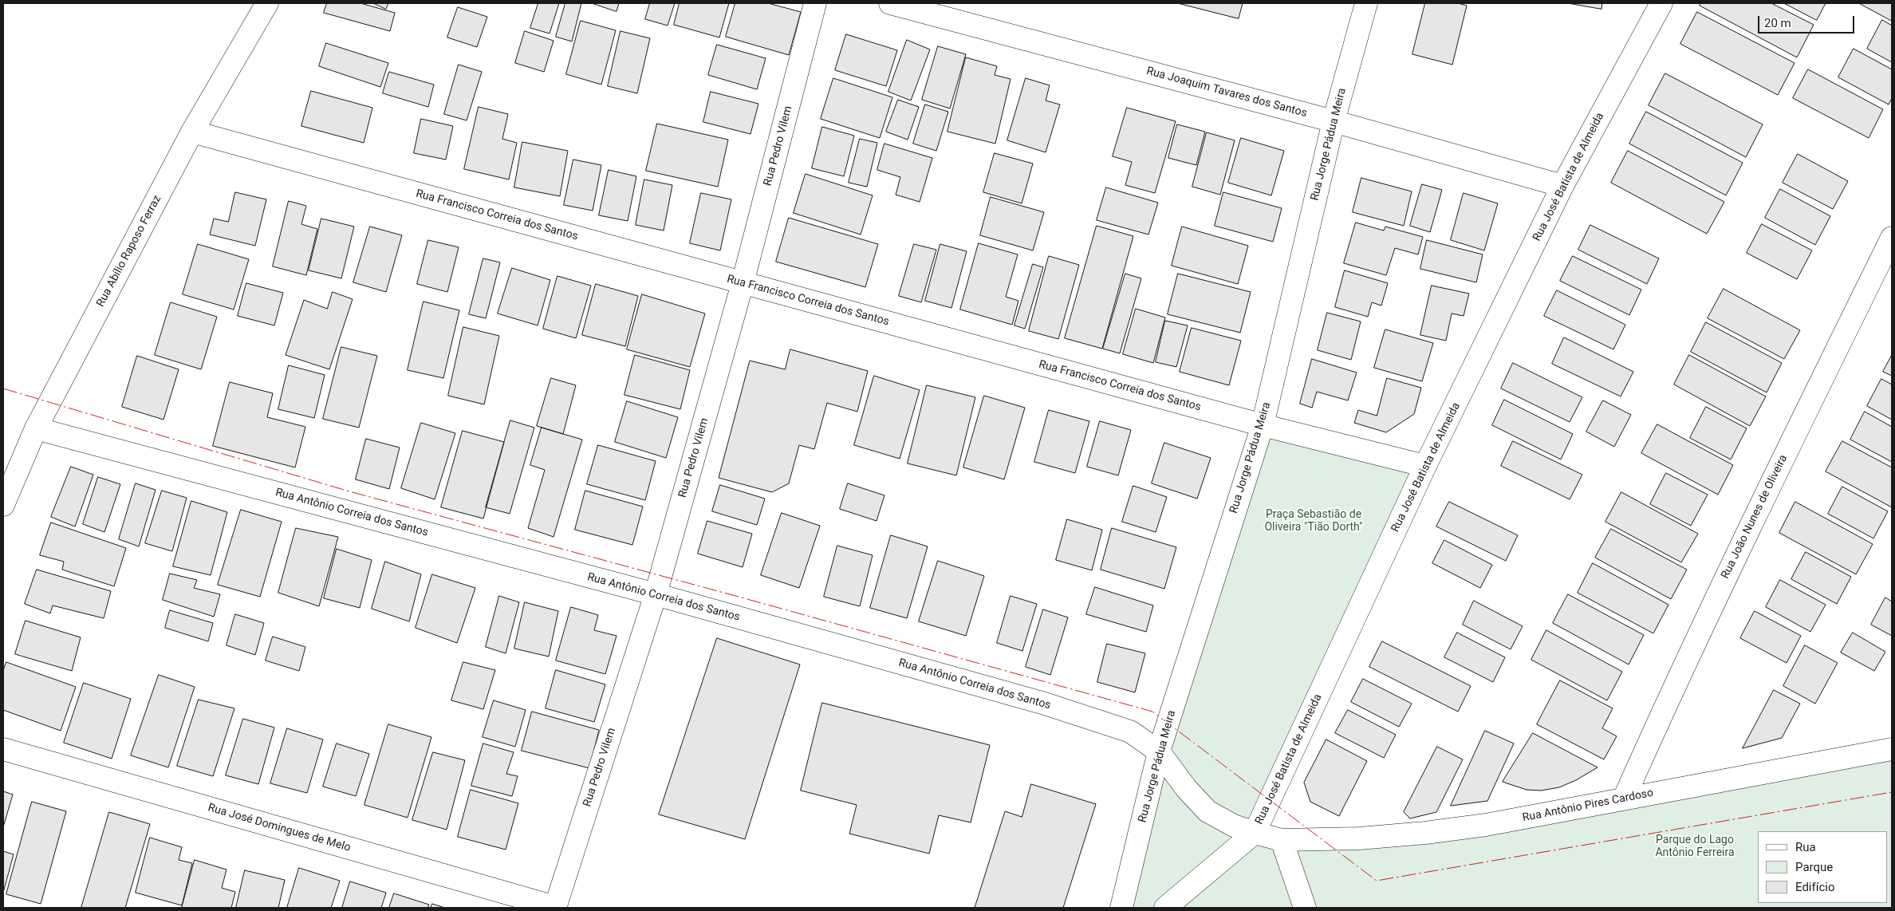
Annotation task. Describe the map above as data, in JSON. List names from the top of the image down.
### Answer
{
  "streets": {
    "street": [
      "Rua Joaquim Tavares dos Santos",
      "Rua Jorge Pádua Meira",
      "Rua Pedro Vilem",
      "Rua José Batista de Almeida",
      "Rua Francisco Correia dos Santos",
      "Rua Abílio Raposo Ferraz",
      "Rua Antônio Correia dos Santos",
      "Rua João Nunes de Oliveira",
      "Rua Antônio Pires Cardoso",
      "Rua José Domingues de Melo"
    ]
  },
  "crossings": [
    ["Rua Joaquim Tavares dos Santos", "Rua Jorge Pádua Meira"],
    ["Rua Joaquim Tavares dos Santos", "Rua José Batista de Almeida"],
    ["Rua Jorge Pádua Meira", "Rua Francisco Correia dos Santos"],
    ["Rua Jorge Pádua Meira", "Rua Antônio Correia dos Santos"],
    ["Rua Pedro Vilem", "Rua Francisco Correia dos Santos"],
    ["Rua Pedro Vilem", "Rua Antônio Correia dos Santos"],
    ["Rua Pedro Vilem", "Rua José Domingues de Melo"],
    ["Rua José Batista de Almeida", "Rua Francisco Correia dos Santos"],
    ["Rua José Batista de Almeida", "Rua Antônio Correia dos Santos"],
    ["Rua José Batista de Almeida", "Rua Antônio Pires Cardoso"],
    ["Rua Francisco Correia dos Santos", "Rua Abílio Raposo Ferraz"],
    ["Rua Abílio Raposo Ferraz", "Rua Antônio Correia dos Santos"],
    ["Rua Antônio Correia dos Santos", "Rua Antônio Pires Cardoso"],
    ["Rua João Nunes de Oliveira", "Rua Antônio Pires Cardoso"]
  ],
  "parks": ["Praça Sebastião de Oliveira \"Tião Dorth\"", "Parque do Lago Antônio Ferreira"],
  "legend": ["Rua", "Parque", "Edifício"],
  "scale_bar": "20 m"
}
